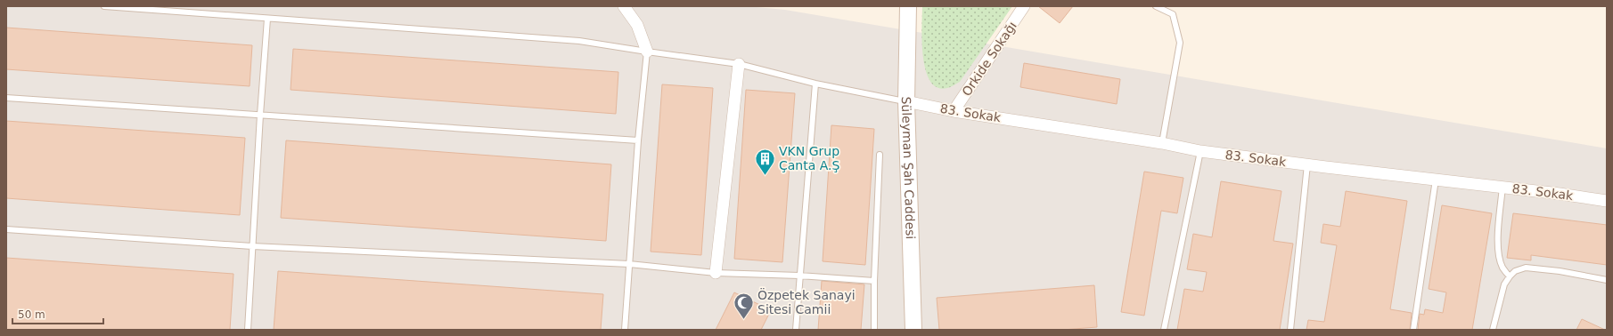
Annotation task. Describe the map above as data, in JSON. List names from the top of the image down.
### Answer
{
  "streets": {
    "main road": ["Süleyman Şah Caddesi"],
    "street": ["Orkide Sokağı", "83. Sokak"]
  },
  "crossings": [
    ["Orkide Sokağı", "83. Sokak"],
    ["83. Sokak", "Süleyman Şah Caddesi"]
  ],
  "places": {
    "building": ["VKN Grup Çanta A.Ş"],
    "mosque": ["Özpetek Sanayi Sitesi Camii"]
  },
  "scale_bar": "50 m"
}
